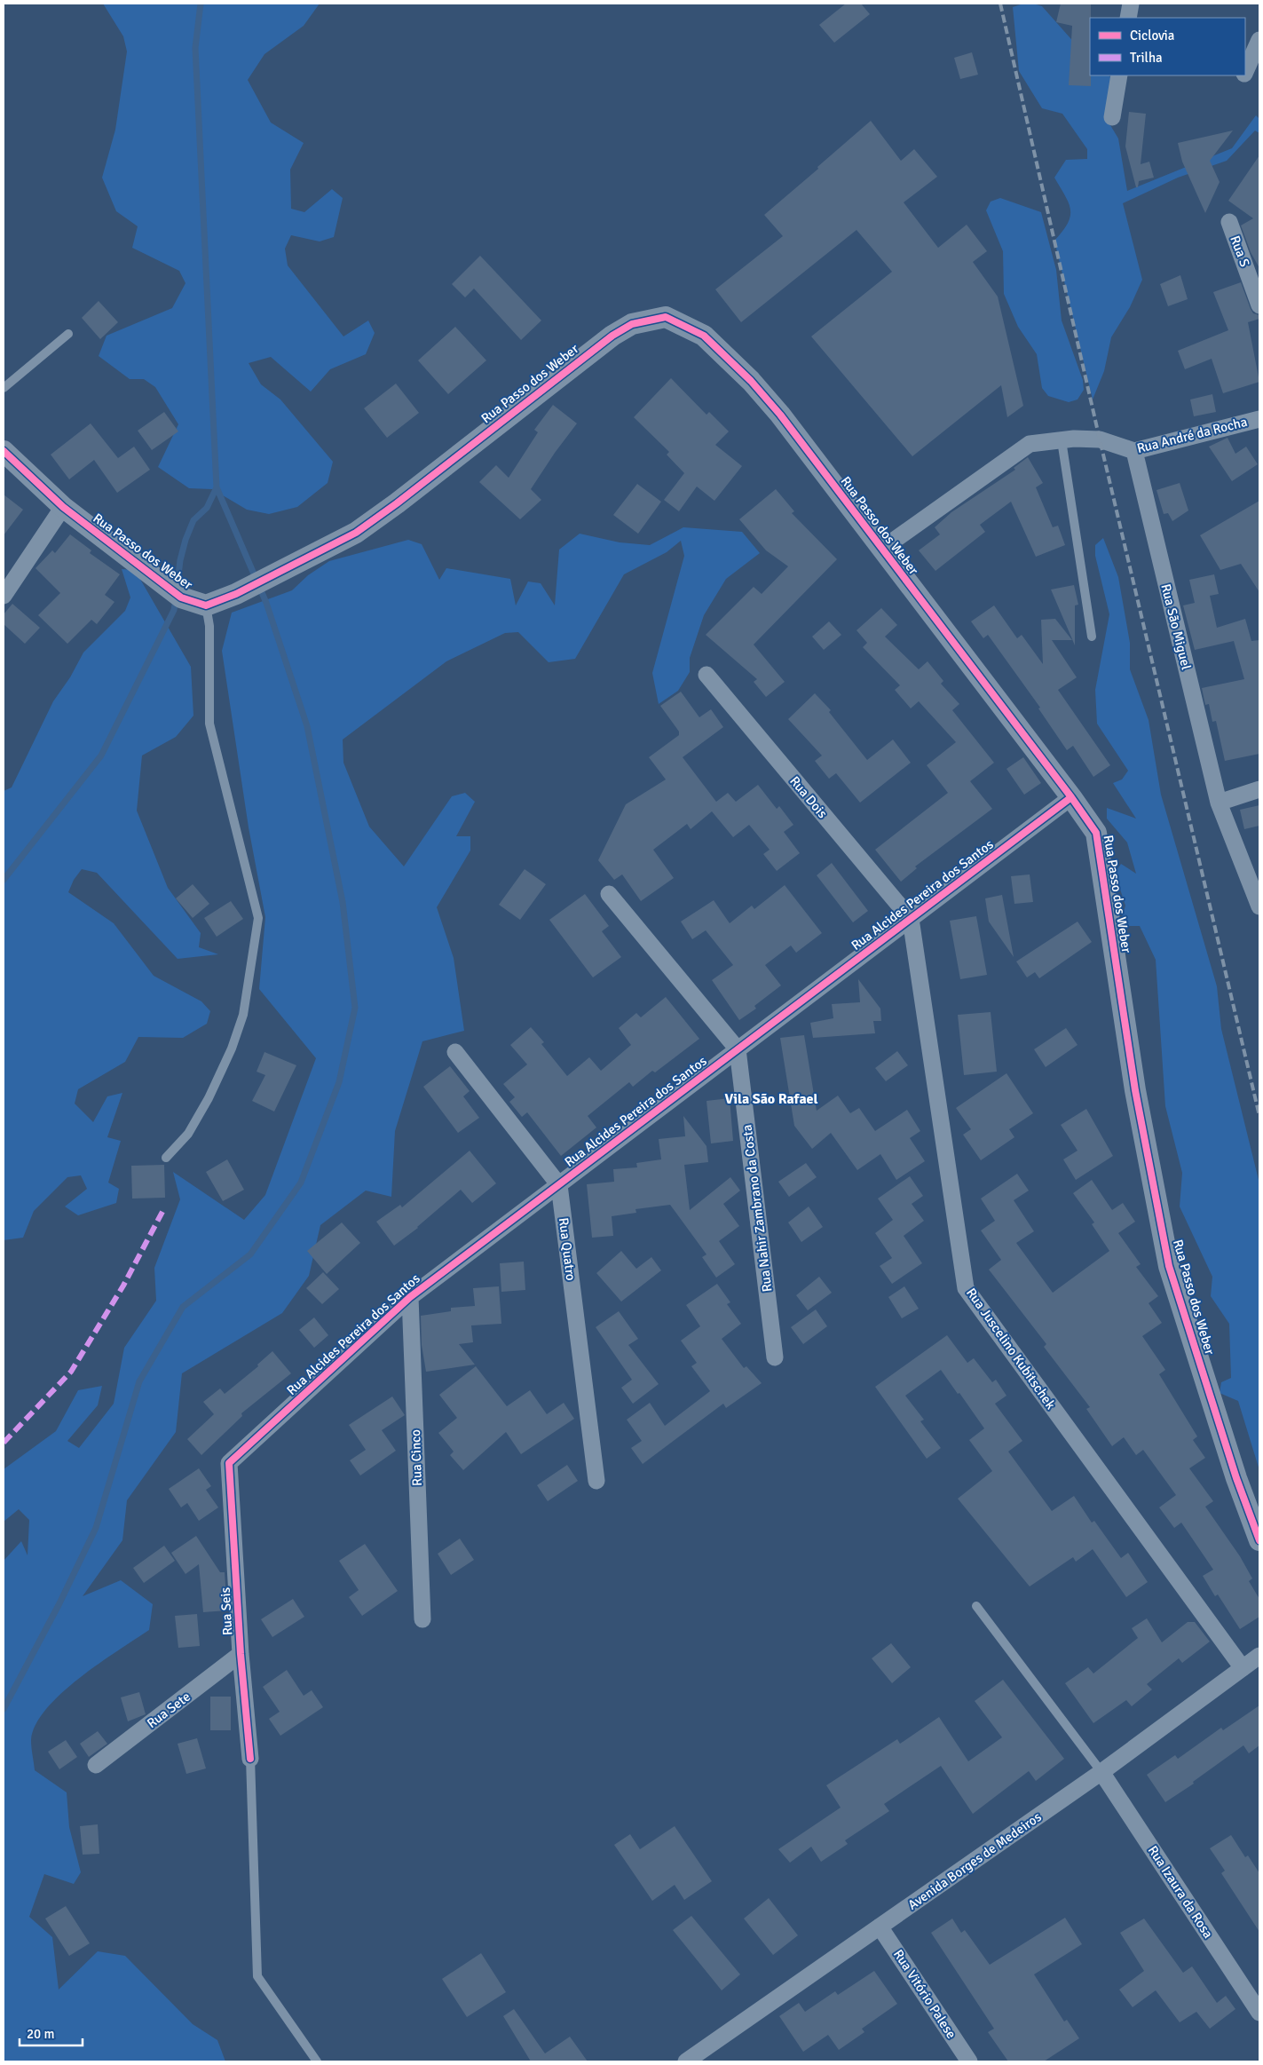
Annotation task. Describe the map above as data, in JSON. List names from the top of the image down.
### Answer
{
  "streets": {
    "street": [
      "Rua S",
      "Rua Passo dos Weber",
      "Rua André da Rocha",
      "Rua São Miguel",
      "Rua Dois",
      "Rua Alcides Pereira dos Santos",
      "Rua Nahir Zambrano da Costa",
      "Rua Quatro",
      "Rua Juscelino Kubitschek",
      "Rua Cinco",
      "Rua Seis",
      "Rua Sete",
      "Avenida Borges de Medeiros",
      "Rua Izaura da Rosa",
      "Rua Vitório Palese"
    ]
  },
  "crossings": [
    ["Rua Passo dos Weber", "Rua Alcides Pereira dos Santos"],
    ["Rua André da Rocha", "Rua São Miguel"],
    ["Rua Dois", "Rua Alcides Pereira dos Santos"],
    ["Rua Dois", "Rua Juscelino Kubitschek"],
    ["Rua Alcides Pereira dos Santos", "Rua Nahir Zambrano da Costa"],
    ["Rua Alcides Pereira dos Santos", "Rua Quatro"],
    ["Rua Alcides Pereira dos Santos", "Rua Juscelino Kubitschek"],
    ["Rua Alcides Pereira dos Santos", "Rua Cinco"],
    ["Rua Alcides Pereira dos Santos", "Rua Seis"],
    ["Rua Juscelino Kubitschek", "Avenida Borges de Medeiros"],
    ["Rua Seis", "Rua Sete"],
    ["Avenida Borges de Medeiros", "Rua Izaura da Rosa"],
    ["Avenida Borges de Medeiros", "Rua Vitório Palese"]
  ],
  "districts": ["Vila São Rafael"],
  "legend": ["Ciclovia", "Trilha"],
  "scale_bar": "20 m"
}
